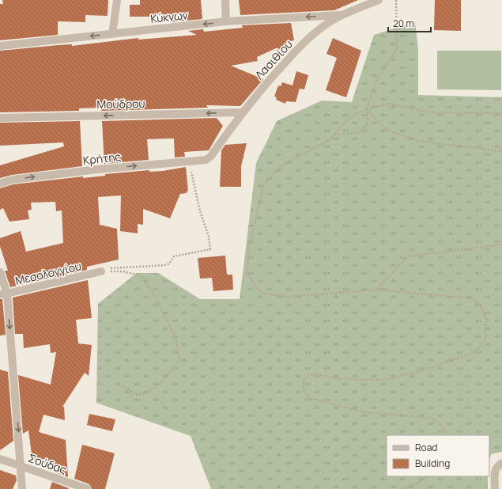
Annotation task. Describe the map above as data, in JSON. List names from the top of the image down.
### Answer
{
  "streets": {
    "street": [
      "Κύκνων",
      "Λασιθίου",
      "Μούδρου",
      "Κρήτης",
      "Μεσολογγίου",
      "Σούδας"
    ]
  },
  "crossings": [
    ["Κύκνων", "Λασιθίου"],
    ["Λασιθίου", "Μούδρου"],
    ["Λασιθίου", "Κρήτης"]
  ],
  "one_way": ["Κύκνων", "Μούδρου", "Κρήτης"],
  "legend": ["Road", "Building"],
  "scale_bar": "20 m"
}
